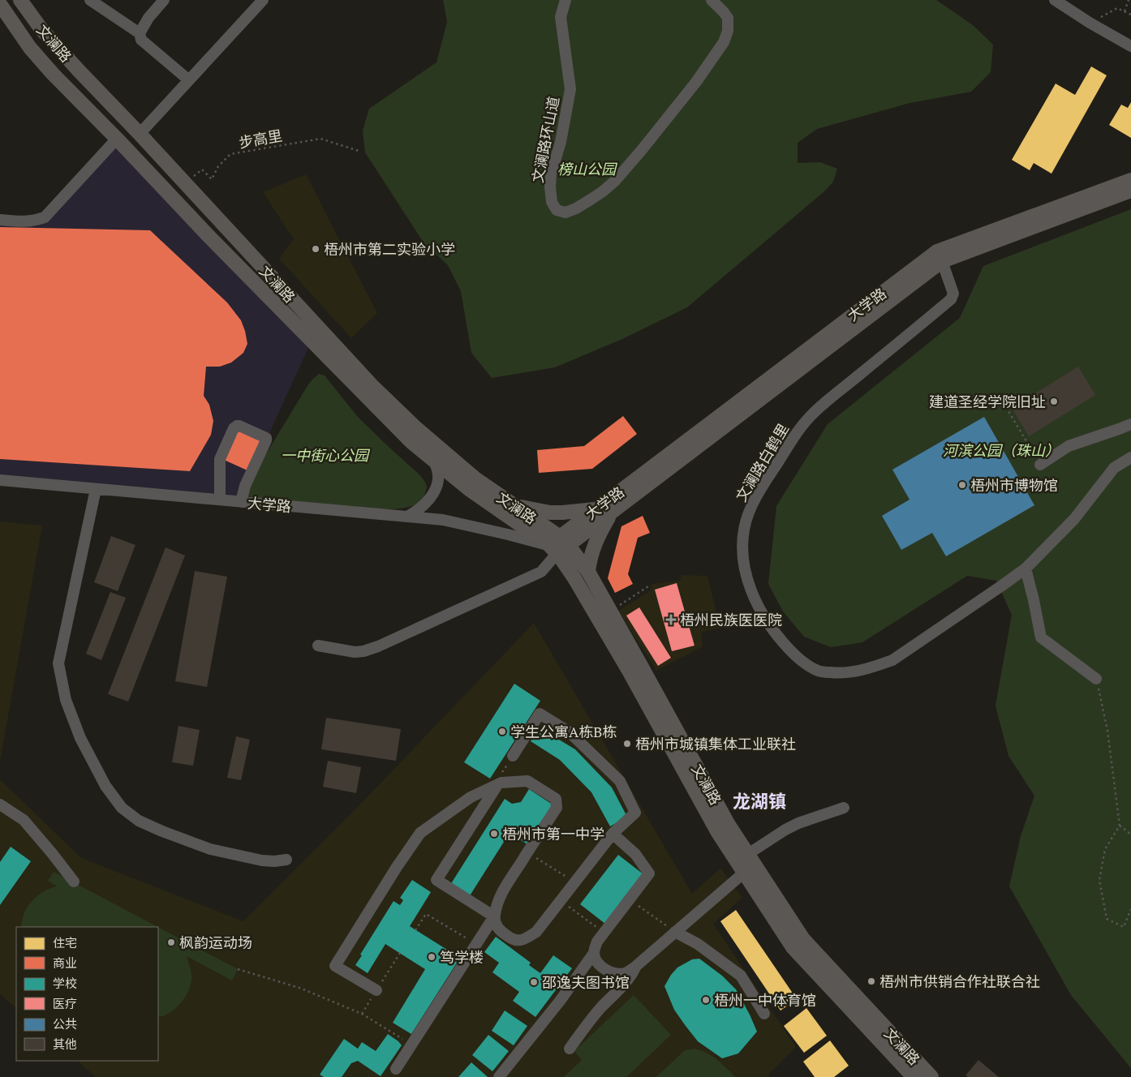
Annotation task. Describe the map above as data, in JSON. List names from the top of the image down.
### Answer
{
  "streets": {
    "main road": ["文澜路", "大学路"],
    "street": ["文澜路环山道", "文澜路白鹤里"],
    "path": ["步高里"]
  },
  "crossings": [
    ["文澜路", "步高里"],
    ["文澜路", "大学路"],
    ["大学路", "文澜路白鹤里"]
  ],
  "districts": ["龙湖镇"],
  "parks": ["榜山公园", "河滨公园（珠山）", "一中街心公园"],
  "places": {
    "other": [
      "梧州市第二实验小学",
      "建道圣经学院旧址",
      "梧州市博物馆",
      "学生公寓A栋B栋",
      "梧州市城镇集体工业联社",
      "梧州市第一中学",
      "枫韵运动场",
      "笃学楼",
      "梧州市供销合作社联合社",
      "邵逸夫图书馆",
      "梧州一中体育馆"
    ],
    "health": ["梧州民族医医院"]
  },
  "legend": [
    "住宅",
    "商业",
    "学校",
    "医疗",
    "公共",
    "其他"
  ]
}
